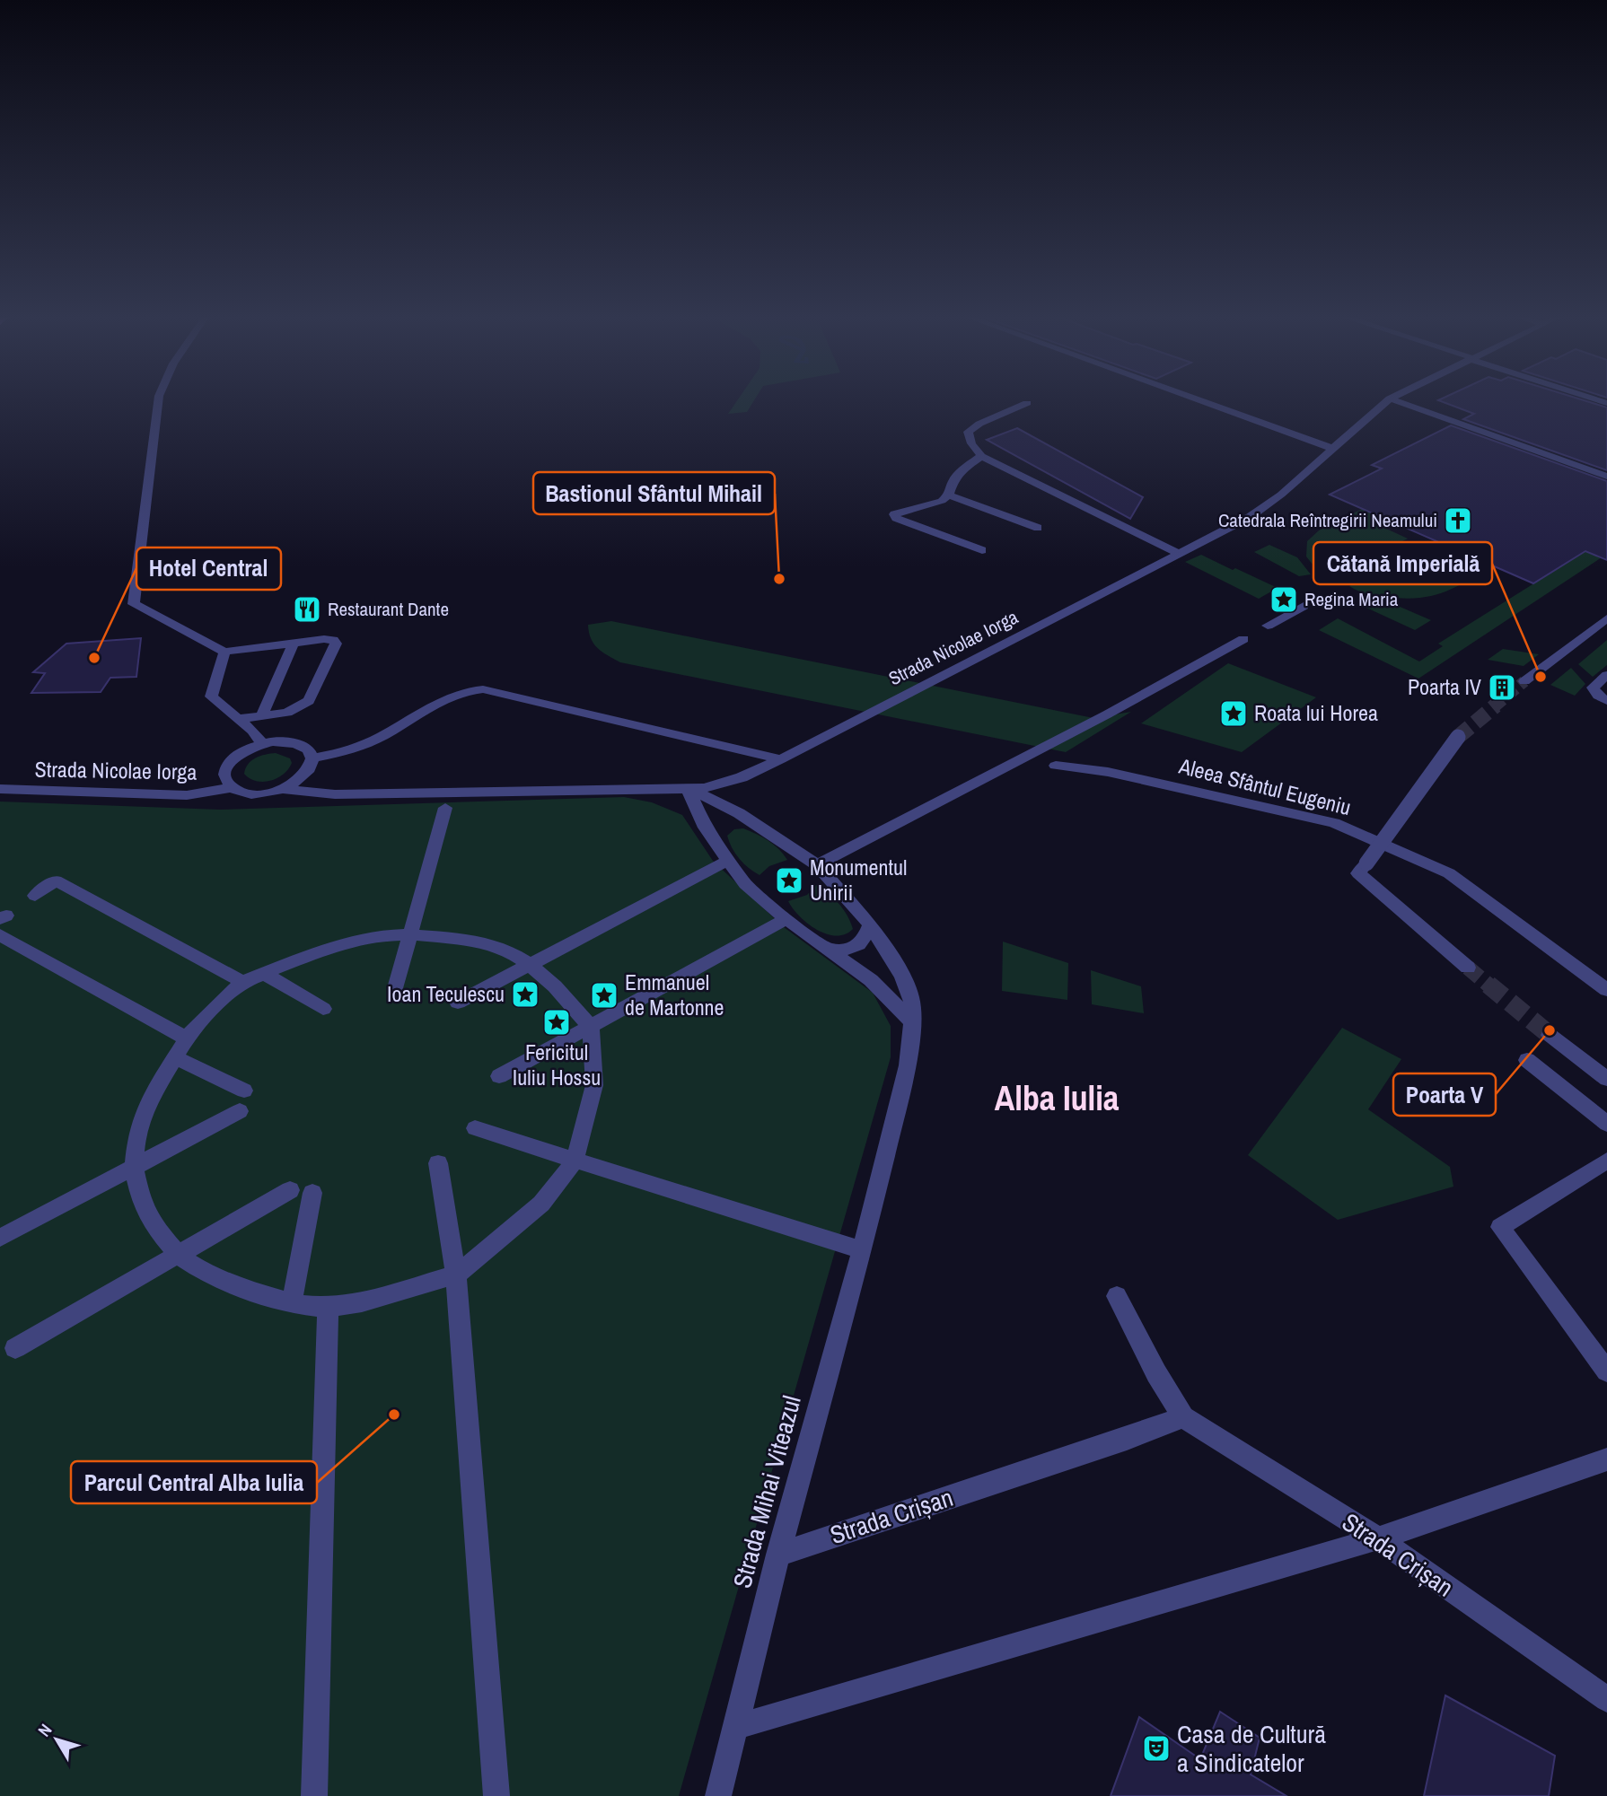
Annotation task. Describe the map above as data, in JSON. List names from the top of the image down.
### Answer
{
  "streets": {
    "street": [
      "Strada Nicolae Iorga",
      "Aleea Sfântul Eugeniu",
      "Strada Mihai Viteazul",
      "Strada Crișan"
    ]
  },
  "crossings": [
    ["Strada Nicolae Iorga", "Strada Mihai Viteazul"],
    ["Strada Mihai Viteazul", "Strada Crișan"]
  ],
  "districts": ["Alba Iulia"],
  "places": {
    "church": ["Catedrala Reîntregirii Neamului"],
    "other": [
      "Bastionul Sfântul Mihail",
      "Hotel Central",
      "Cătană Imperială",
      "Poarta V",
      "Parcul Central Alba Iulia"
    ],
    "place": [
      "Regina Maria",
      "Roata lui Horea",
      "Monumentul Unirii",
      "Ioan Teculescu",
      "Emmanuel de Martonne",
      "Fericitul Iuliu Hossu"
    ],
    "restaurant": ["Restaurant Dante"],
    "building": ["Poarta IV"],
    "theatre": ["Casa de Cultură a Sindicatelor"]
  },
  "north": "top left"
}
